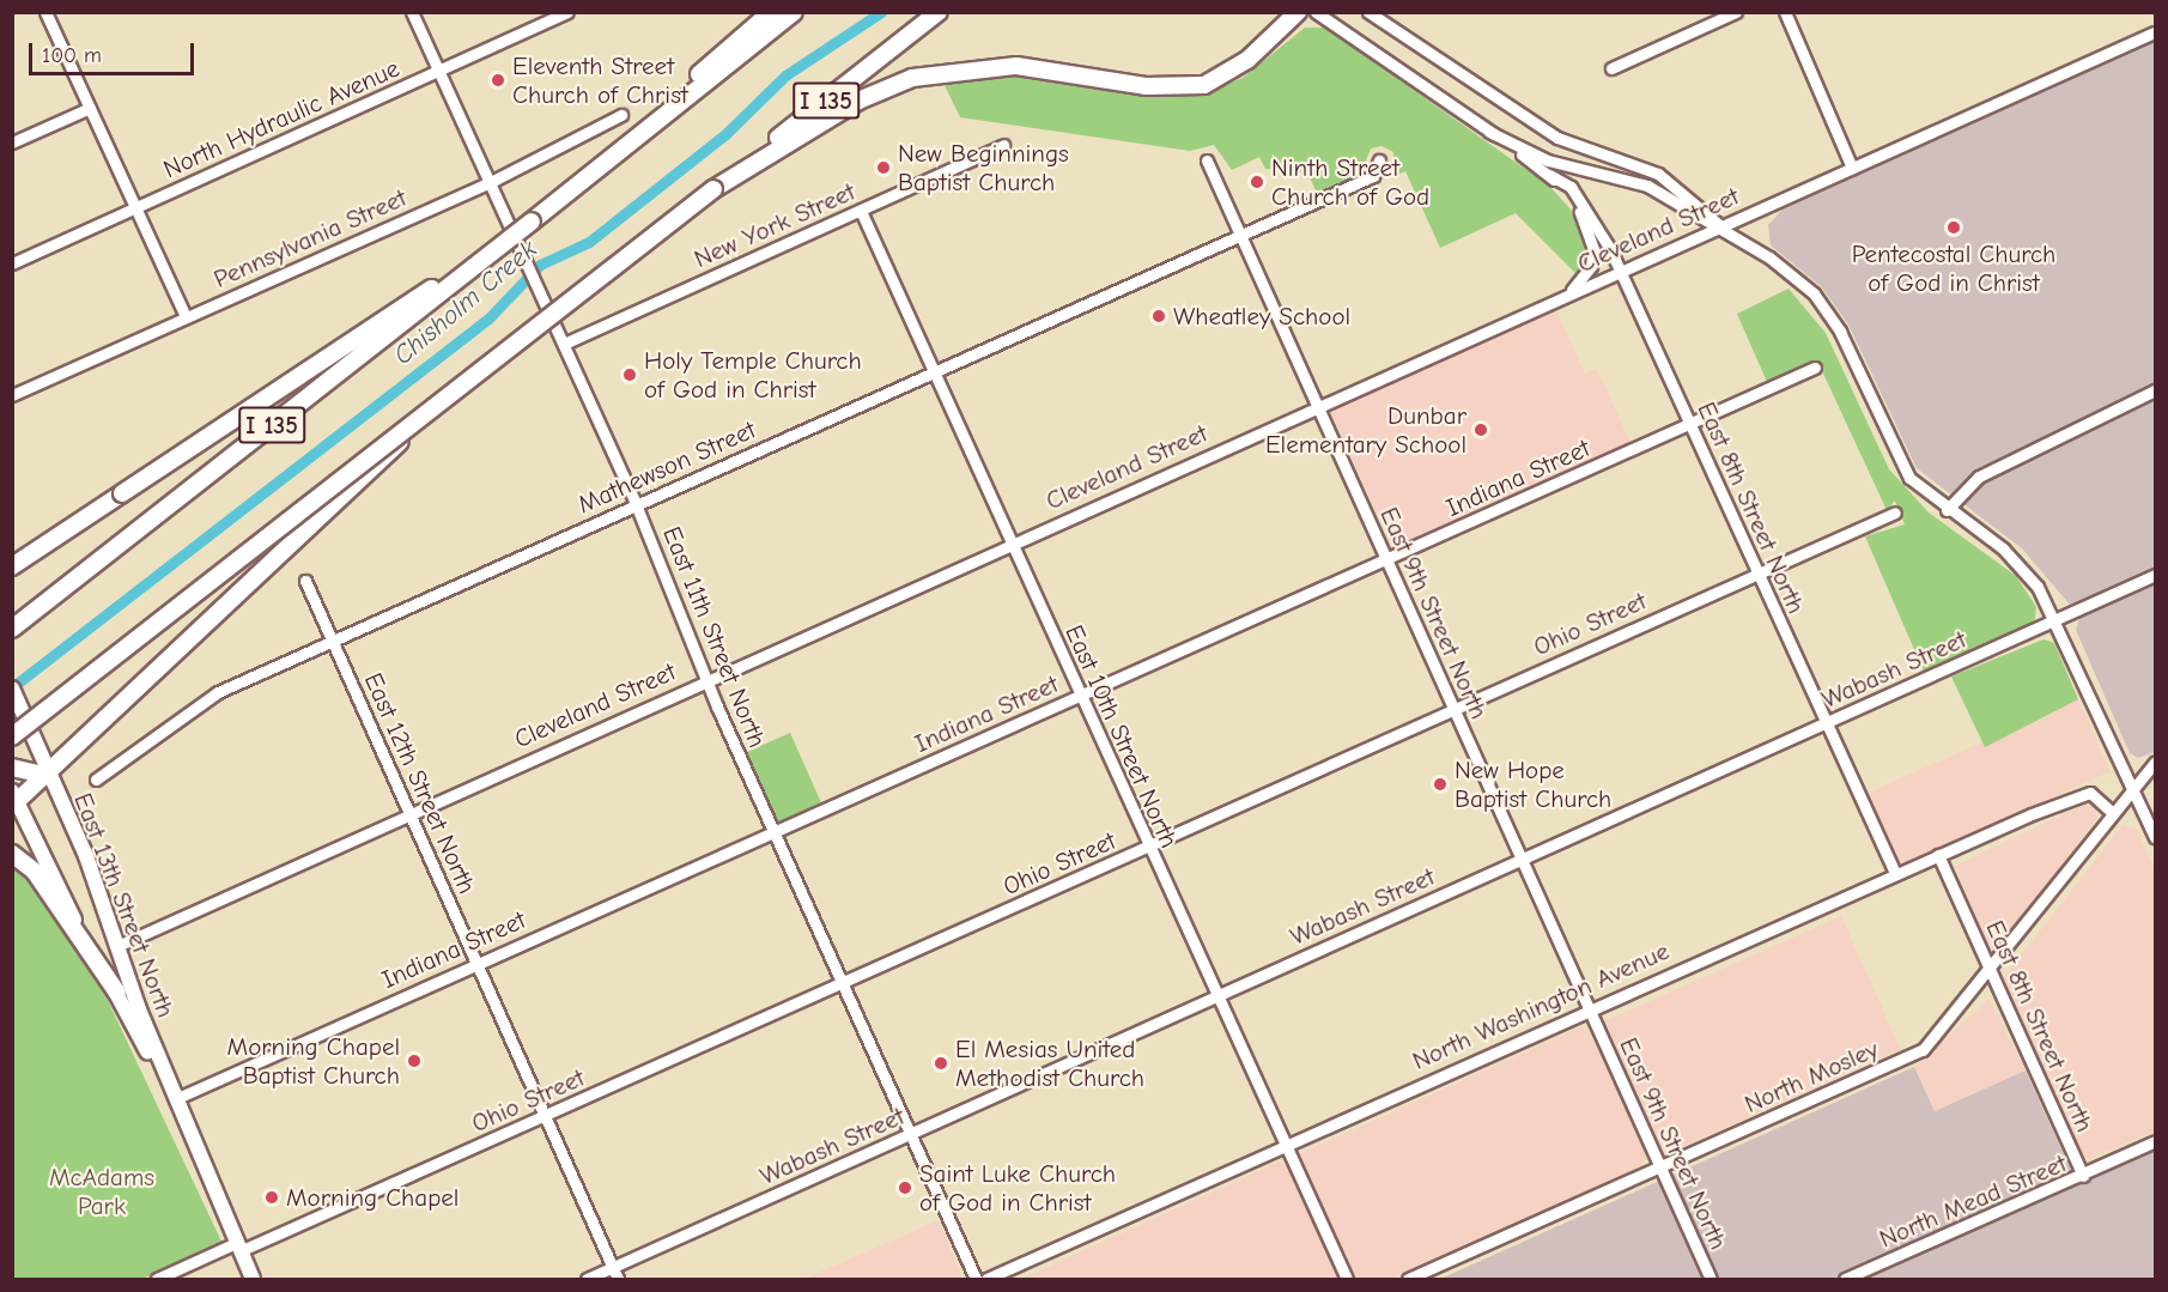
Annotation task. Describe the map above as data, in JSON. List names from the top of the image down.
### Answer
{
  "streets": {
    "highway": ["I 135"],
    "main road": ["East 13th Street North"],
    "street": [
      "North Hydraulic Avenue",
      "New York Street",
      "Cleveland Street",
      "Pennsylvania Street",
      "Mathewson Street",
      "Indiana Street",
      "East 8th Street North",
      "East 9th Street North",
      "Ohio Street",
      "East 11th Street North",
      "Wabash Street",
      "East 10th Street North",
      "East 12th Street North",
      "North Washington Avenue",
      "North Mosley",
      "North Mead Street"
    ]
  },
  "crossings": [
    ["North Hydraulic Avenue", "East 11th Street North"],
    ["New York Street", "East 11th Street North"],
    ["New York Street", "East 10th Street North"],
    ["Cleveland Street", "East 8th Street North"],
    ["Cleveland Street", "East 9th Street North"],
    ["Cleveland Street", "East 11th Street North"],
    ["Cleveland Street", "East 10th Street North"],
    ["Cleveland Street", "East 12th Street North"],
    ["Cleveland Street", "East 13th Street North"],
    ["Pennsylvania Street", "East 11th Street North"],
    ["Mathewson Street", "East 9th Street North"],
    ["Mathewson Street", "East 11th Street North"],
    ["Mathewson Street", "East 10th Street North"],
    ["Mathewson Street", "East 12th Street North"],
    ["Indiana Street", "East 8th Street North"],
    ["Indiana Street", "East 9th Street North"],
    ["Indiana Street", "East 11th Street North"],
    ["Indiana Street", "East 10th Street North"],
    ["Indiana Street", "East 12th Street North"],
    ["Indiana Street", "East 13th Street North"],
    ["East 8th Street North", "Ohio Street"],
    ["East 8th Street North", "Wabash Street"],
    ["East 8th Street North", "North Washington Avenue"],
    ["East 8th Street North", "North Mosley"],
    ["East 8th Street North", "North Mead Street"],
    ["East 9th Street North", "Ohio Street"],
    ["East 9th Street North", "Wabash Street"],
    ["East 9th Street North", "North Washington Avenue"],
    ["East 9th Street North", "North Mosley"],
    ["Ohio Street", "East 11th Street North"],
    ["Ohio Street", "East 10th Street North"],
    ["Ohio Street", "East 12th Street North"],
    ["Ohio Street", "East 13th Street North"],
    ["East 11th Street North", "Wabash Street"],
    ["Wabash Street", "East 10th Street North"],
    ["Wabash Street", "East 12th Street North"],
    ["East 10th Street North", "North Washington Avenue"],
    ["North Washington Avenue", "North Mosley"]
  ],
  "water": ["Chisholm Creek"],
  "parks": ["McAdams Park"],
  "places": [
    "Eleventh Street Church of Christ",
    "New Beginnings Baptist Church",
    "Ninth Street Church of God",
    "Pentecostal Church of God in Christ",
    "Wheatley School",
    "Holy Temple Church of God in Christ",
    "Dunbar Elementary School",
    "New Hope Baptist Church",
    "Morning Chapel Baptist Church",
    "El Mesias United Methodist Church",
    "Saint Luke Church of God in Christ",
    "Morning Chapel"
  ],
  "scale_bar": "100 m"
}
